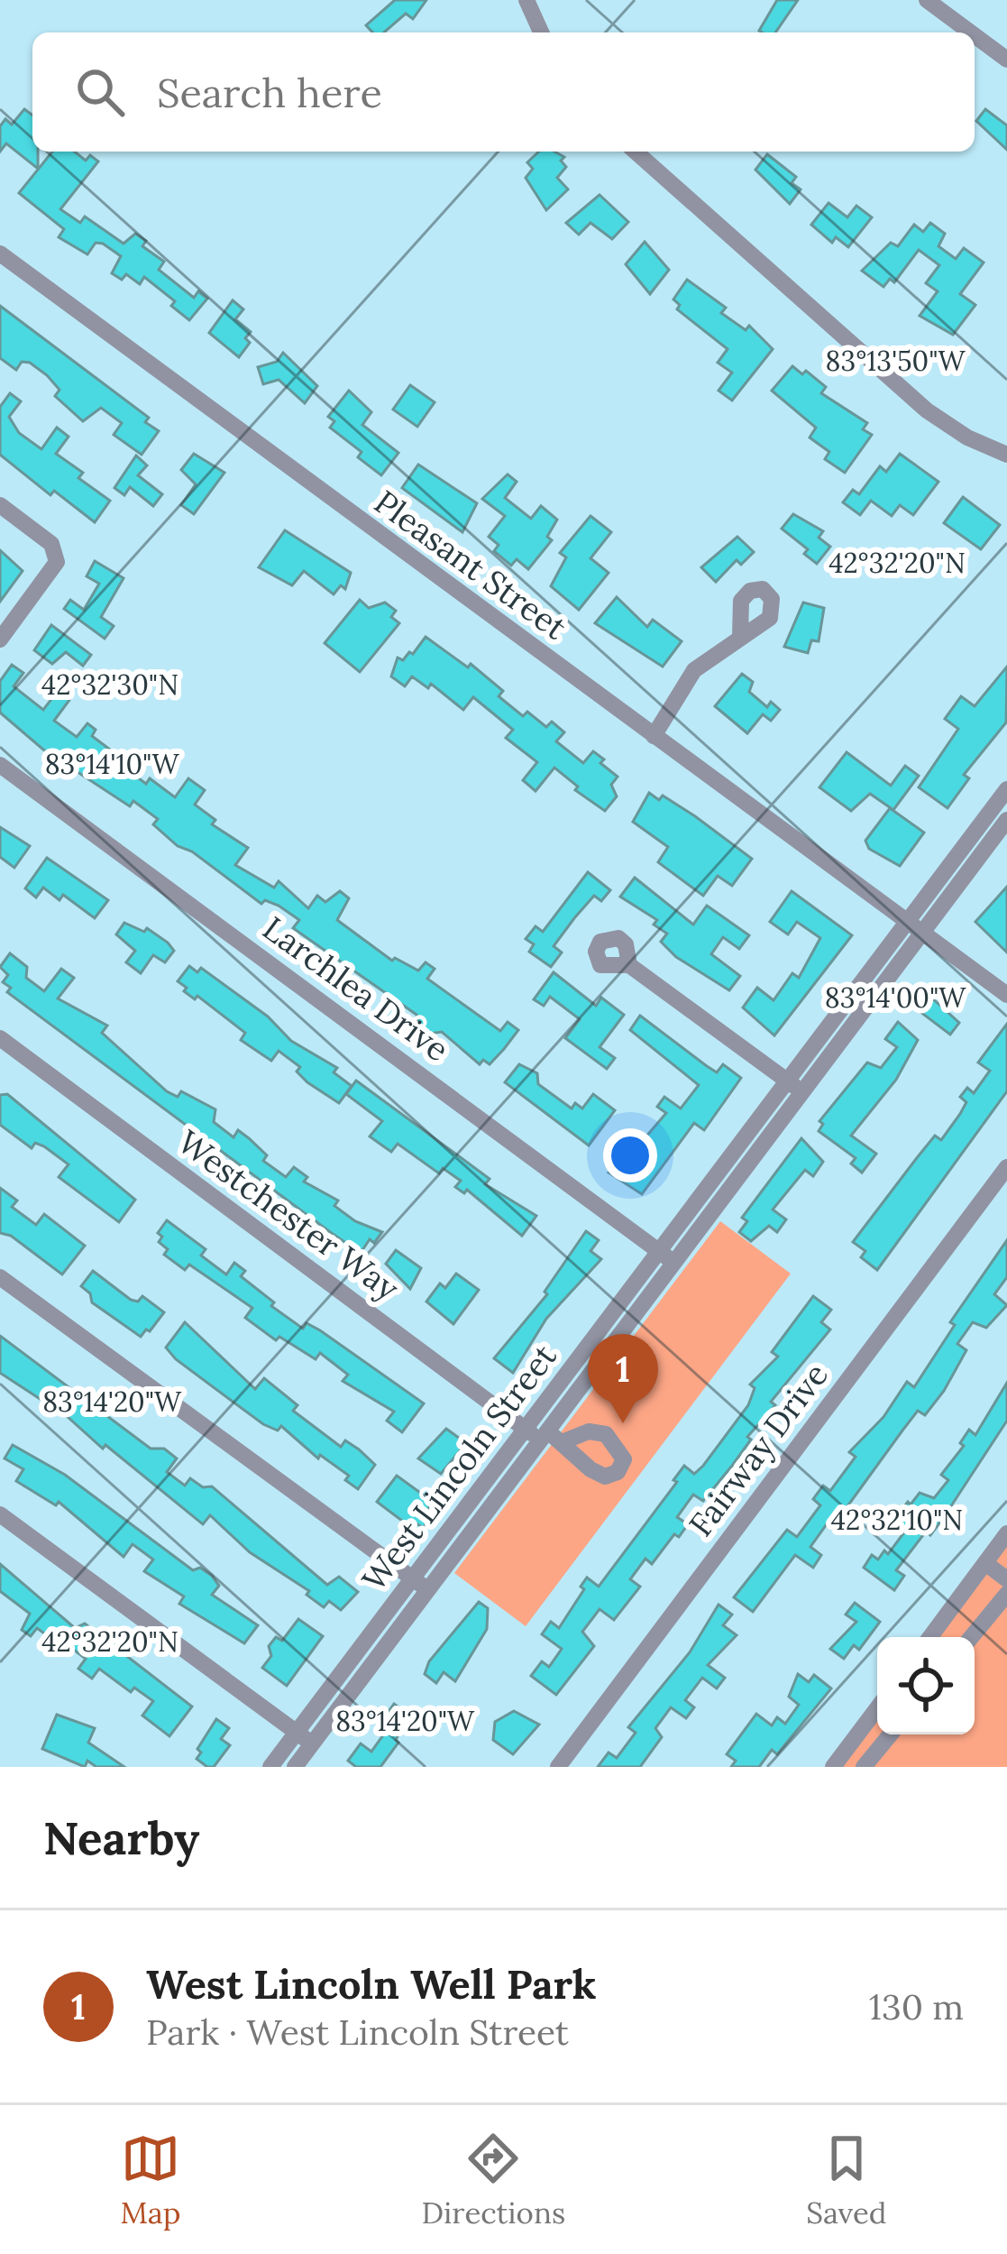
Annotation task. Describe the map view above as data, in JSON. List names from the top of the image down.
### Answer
{
  "streets": {
    "street": [
      "Pleasant Street",
      "Larchlea Drive",
      "Westchester Way",
      "Fairway Drive",
      "West Lincoln Street"
    ]
  },
  "crossings": [
    ["Pleasant Street", "West Lincoln Street"],
    ["Larchlea Drive", "West Lincoln Street"],
    ["Westchester Way", "West Lincoln Street"]
  ],
  "page": {
    "search": "Search here",
    "pins": "1",
    "heading": "Nearby",
    "list": [
      {
        "mark": "1",
        "name": "West Lincoln Well Park",
        "note": "Park · West Lincoln Street",
        "value": "130 m"
      }
    ],
    "nav": ["Map", "Directions", "Saved"]
  },
  "coordinates": [
    "83°13'50\"W",
    "42°32'20\"N",
    "42°32'30\"N",
    "83°14'10\"W",
    "83°14'00\"W",
    "83°14'20\"W",
    "42°32'10\"N"
  ]
}
